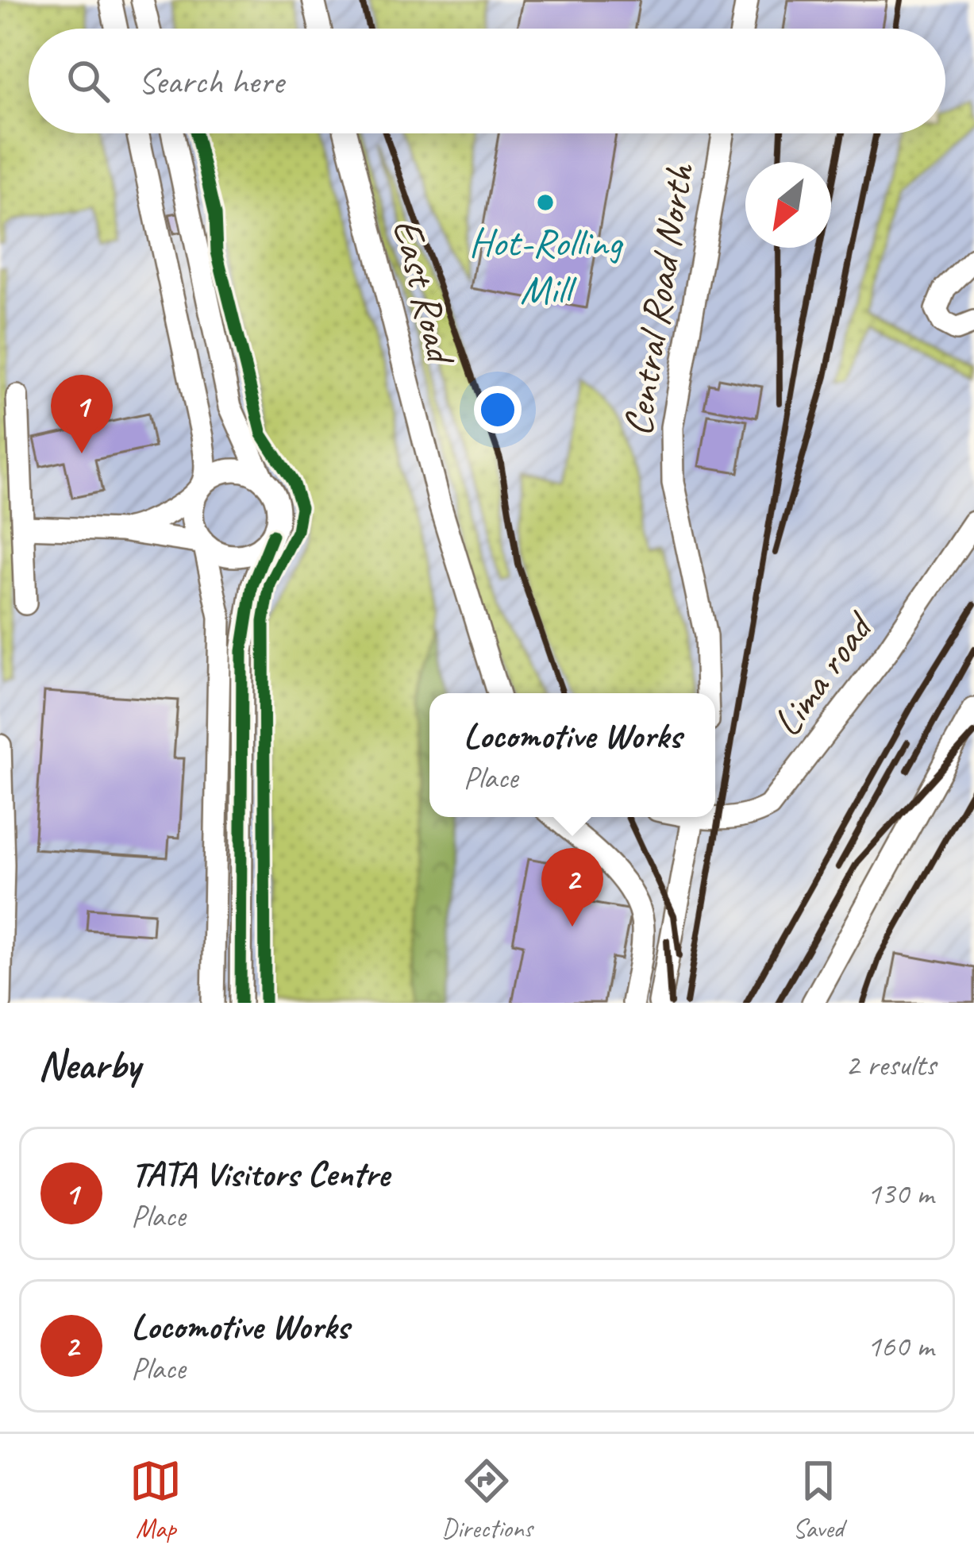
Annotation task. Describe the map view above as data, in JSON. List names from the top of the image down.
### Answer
{
  "streets": {
    "street": ["East Road", "Central Road North", "Lima road"]
  },
  "places": ["Hot-Rolling Mill"],
  "north": "bottom left",
  "page": {
    "search": "Search here",
    "pins": ["1", "2"],
    "popup": ["Locomotive Works", "Place"],
    "heading": ["Nearby", "2 results"],
    "list": [
      {
        "mark": "1",
        "name": "TATA Visitors Centre",
        "note": "Place",
        "value": "130 m"
      },
      {
        "mark": "2",
        "name": "Locomotive Works",
        "note": "Place",
        "value": "160 m"
      }
    ],
    "nav": ["Map", "Directions", "Saved"]
  }
}
